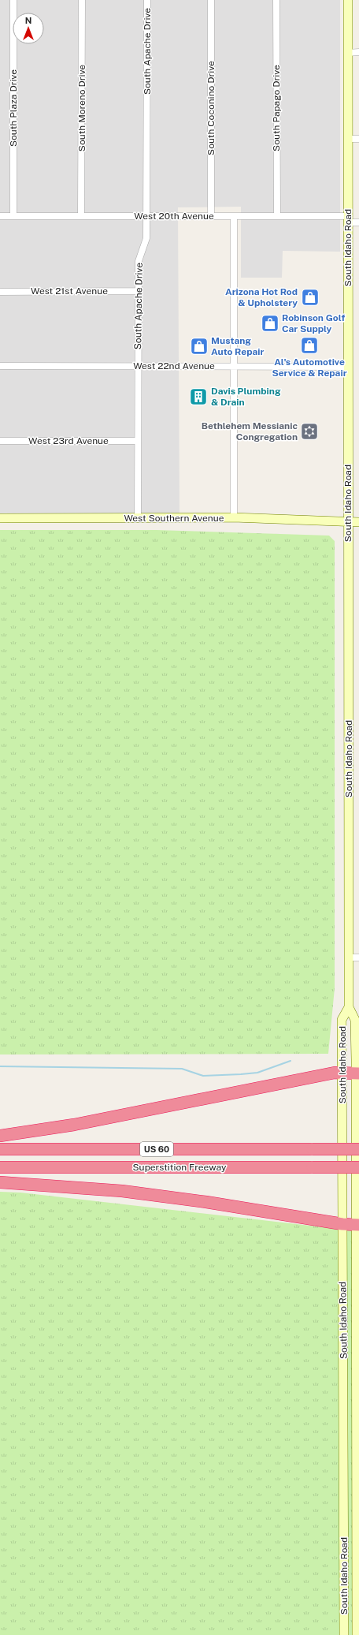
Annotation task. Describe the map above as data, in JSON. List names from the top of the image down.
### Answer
{
  "streets": {
    "highway": ["US 60", "Superstition Freeway"],
    "main road": ["South Idaho Road", "West Southern Avenue"],
    "street": [
      "South Apache Drive",
      "South Plaza Drive",
      "South Moreno Drive",
      "South Coconino Drive",
      "South Papago Drive",
      "West 20th Avenue",
      "West 21st Avenue",
      "West 22nd Avenue",
      "West 23rd Avenue"
    ]
  },
  "crossings": [
    ["South Apache Drive", "West 20th Avenue"],
    ["South Apache Drive", "West 21st Avenue"],
    ["South Apache Drive", "West 22nd Avenue"],
    ["South Apache Drive", "West 23rd Avenue"],
    ["South Apache Drive", "West Southern Avenue"],
    ["South Plaza Drive", "West 20th Avenue"],
    ["South Moreno Drive", "West 20th Avenue"],
    ["South Coconino Drive", "West 20th Avenue"],
    ["South Papago Drive", "West 20th Avenue"],
    ["West 20th Avenue", "South Idaho Road"],
    ["South Idaho Road", "West 22nd Avenue"],
    ["South Idaho Road", "West Southern Avenue"]
  ],
  "places": {
    "shop": [
      "Arizona Hot Rod & Upholstery",
      "Robinson Golf Car Supply",
      "Al's Automotive Service & Repair",
      "Mustang Auto Repair"
    ],
    "building": ["Davis Plumbing & Drain"],
    "synagogue": ["Bethlehem Messianic Congregation"]
  },
  "north": "top"
}
